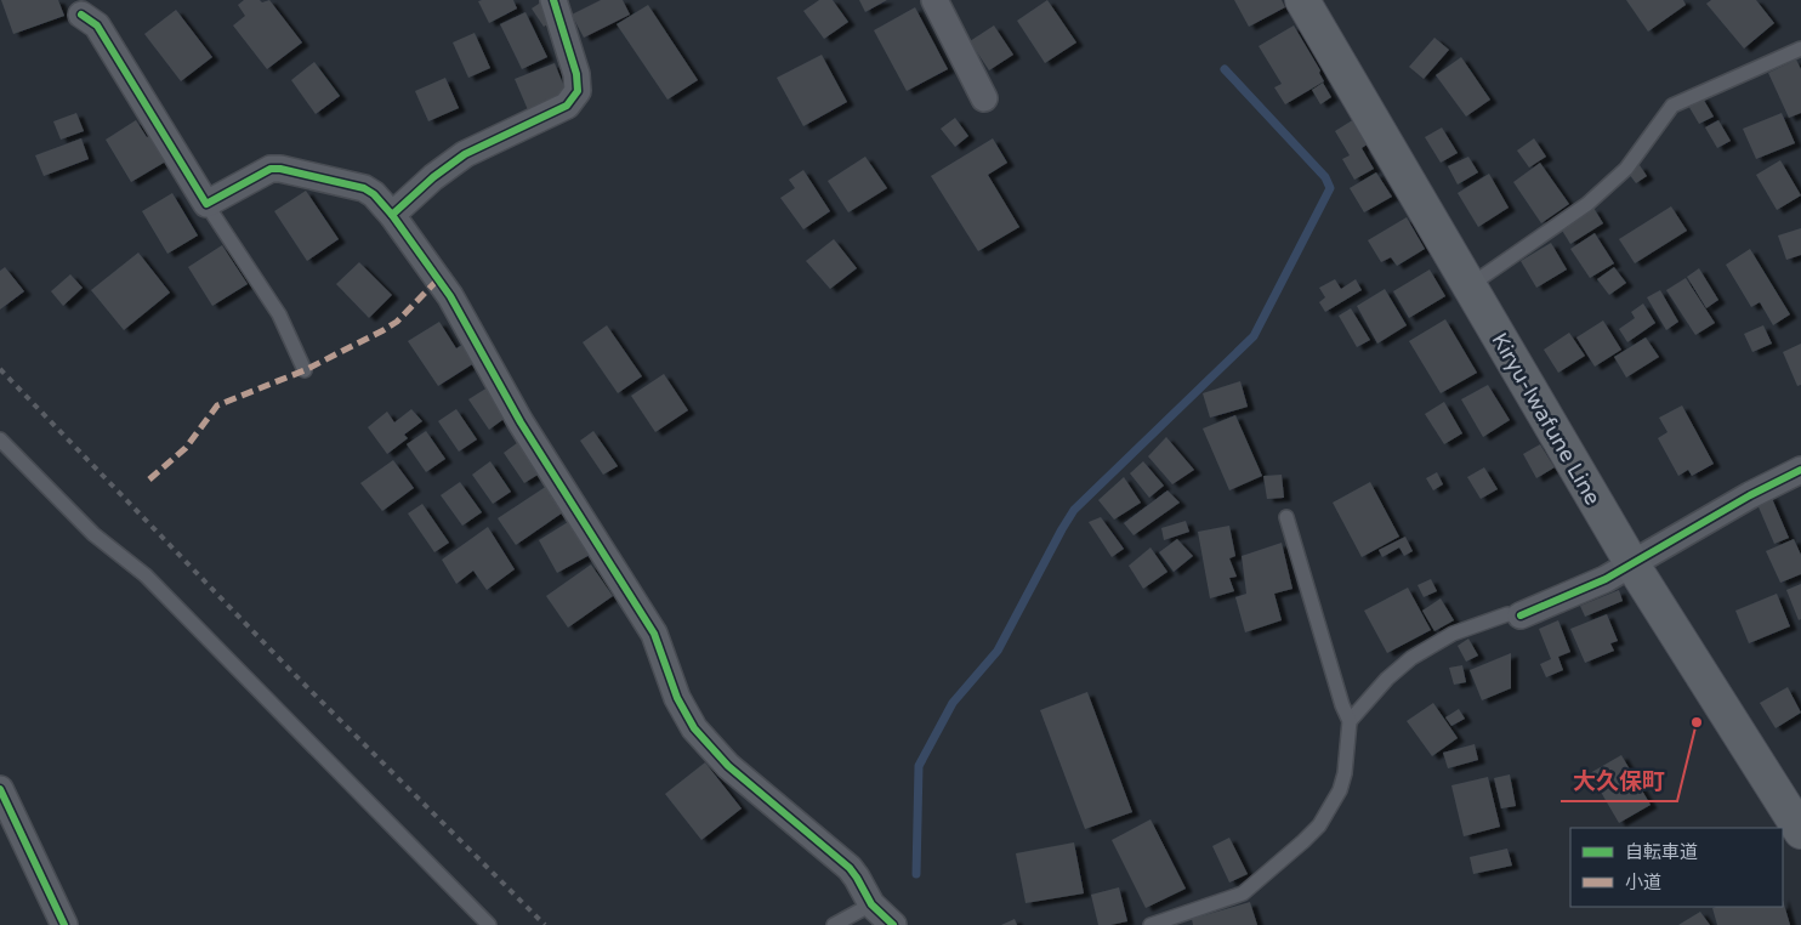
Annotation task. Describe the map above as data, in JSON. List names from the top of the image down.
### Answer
{
  "streets": {
    "main road": ["Kiryu-Iwafune Line"]
  },
  "places": ["大久保町"],
  "legend": ["自転車道", "小道"]
}
